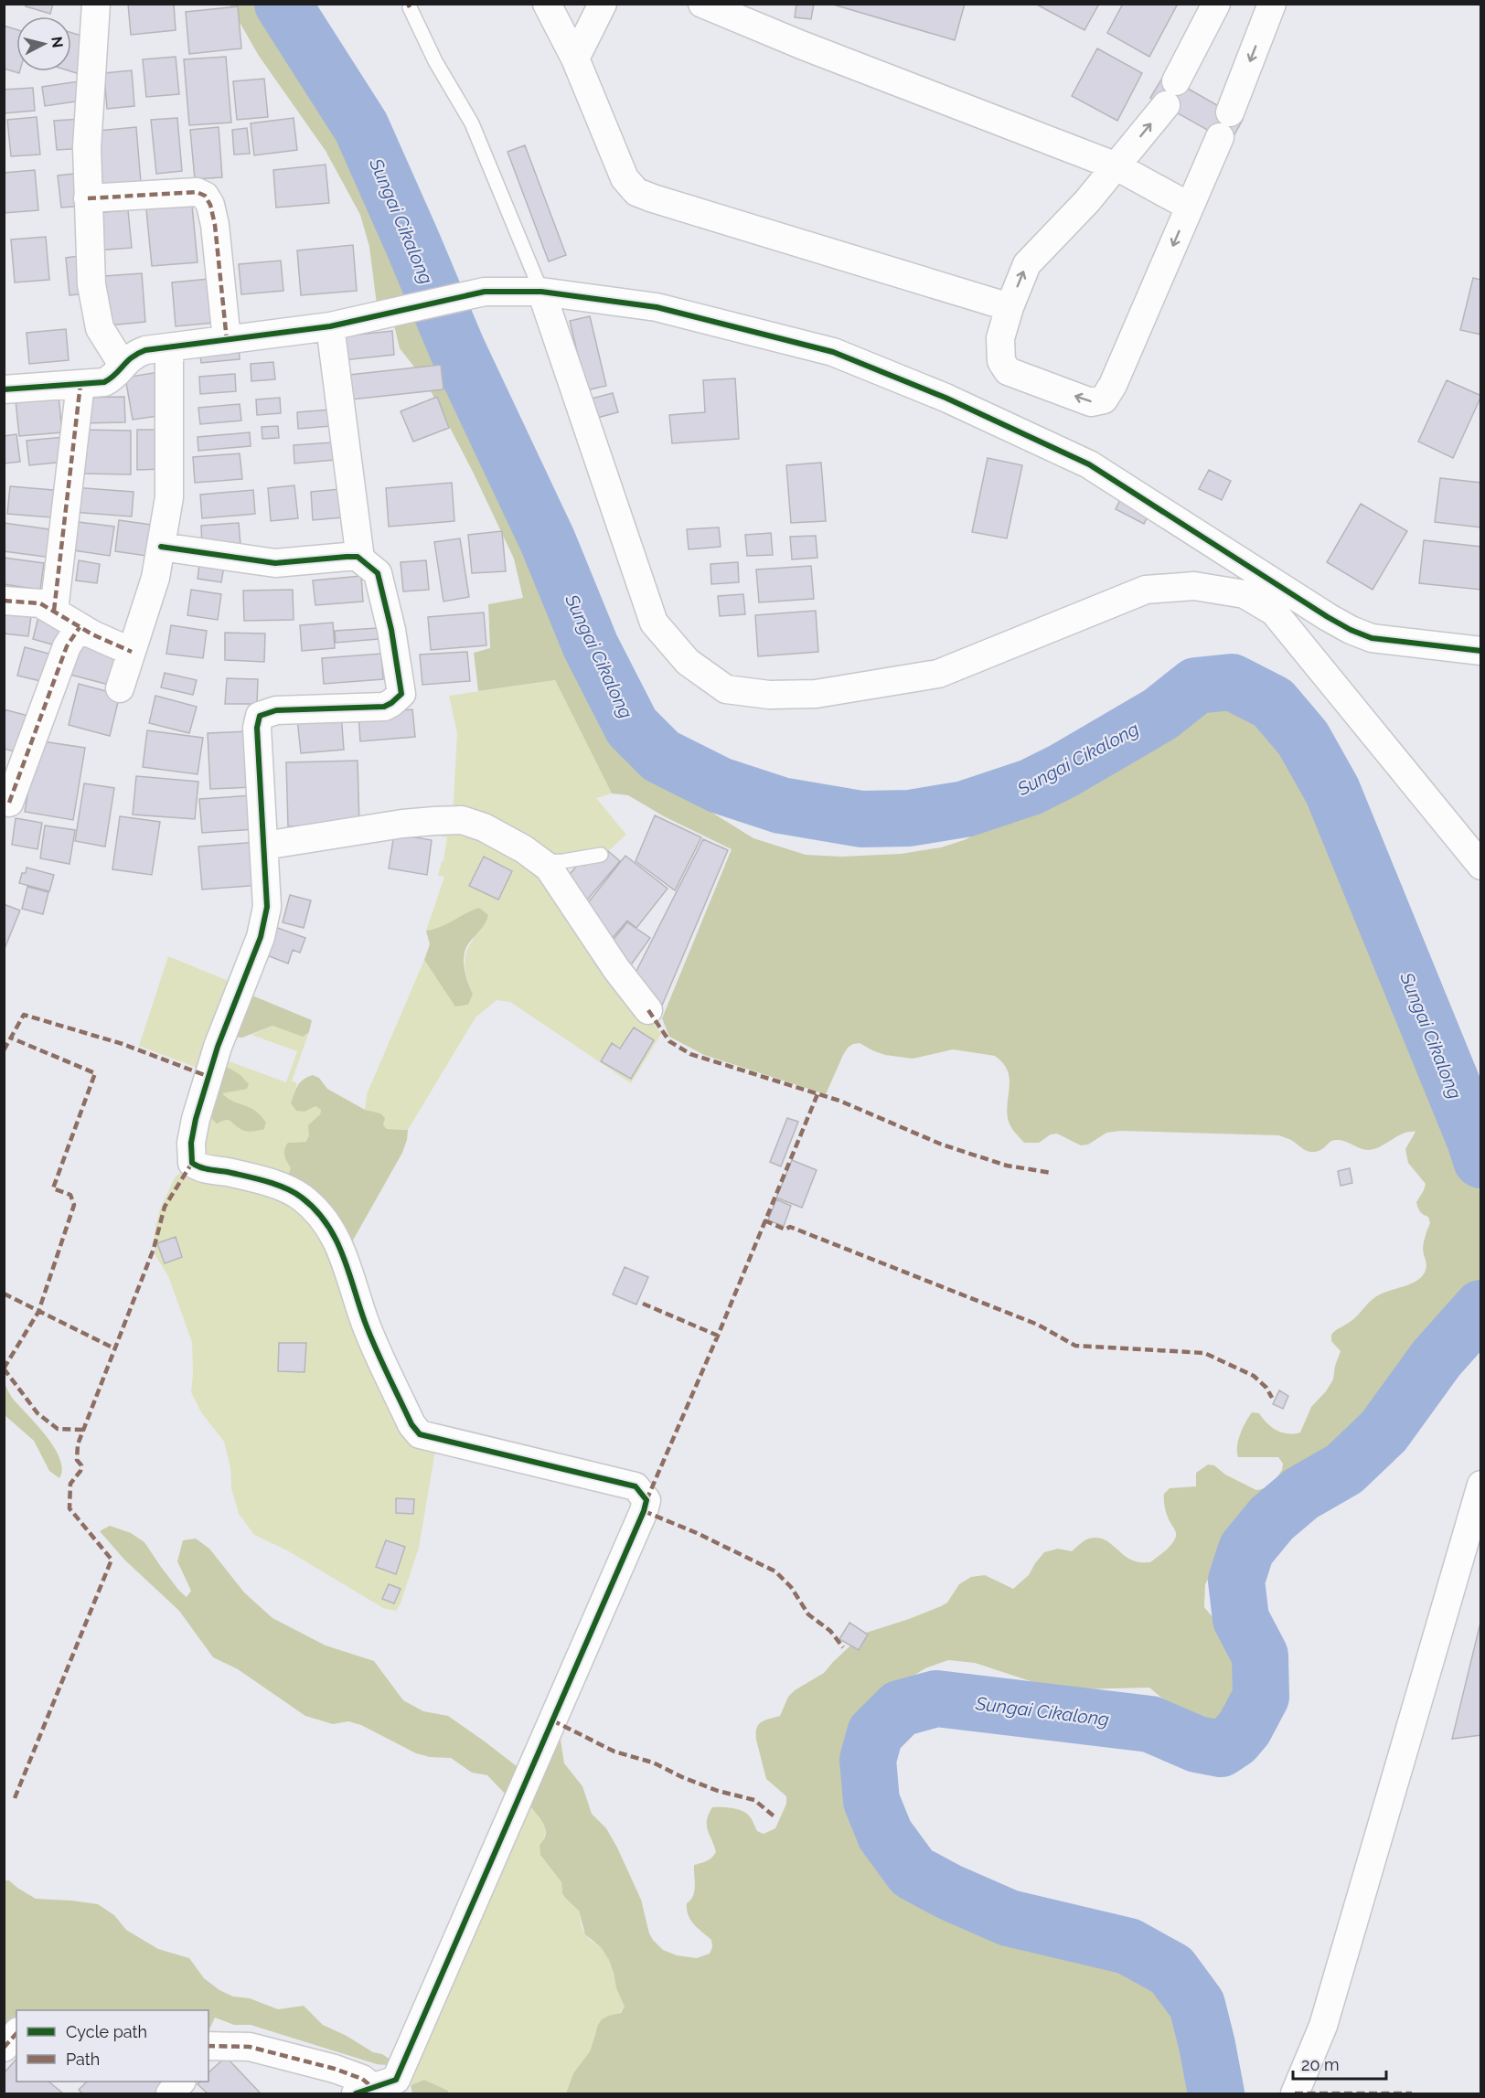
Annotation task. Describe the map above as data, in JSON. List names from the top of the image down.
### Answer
{
  "water": ["Sungai Cikalong"],
  "legend": ["Cycle path", "Path"],
  "scale_bar": "20 m",
  "north": "right"
}
